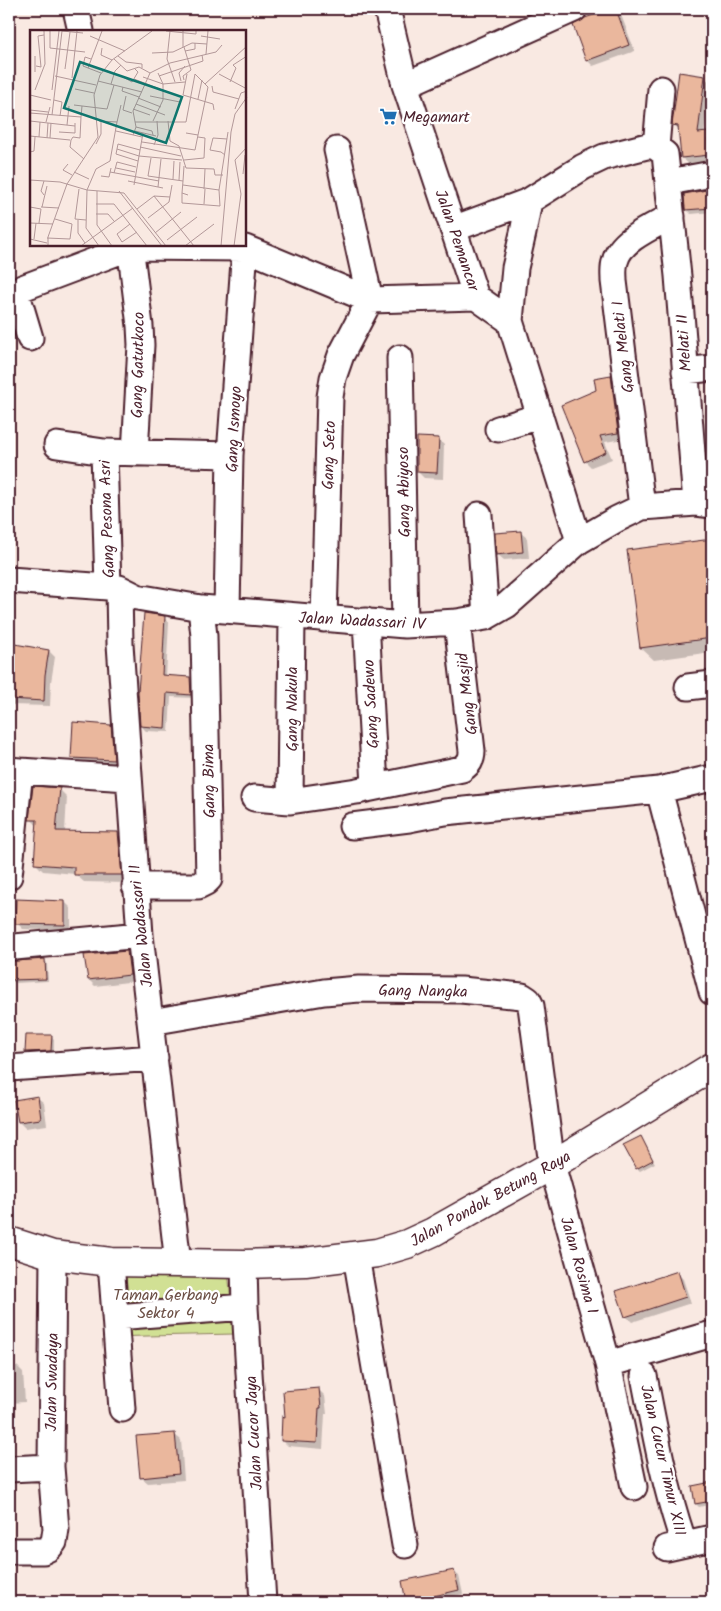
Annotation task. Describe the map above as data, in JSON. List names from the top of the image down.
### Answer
{
  "streets": {
    "main road": ["Jalan Pondok Betung Raya"],
    "street": [
      "Jalan Pemancar",
      "Melati II",
      "Gang Melati I",
      "Gang Gatutkoco",
      "Gang Ismoyo",
      "Gang Seto",
      "Gang Abiyoso",
      "Gang Pesona Asri",
      "Jalan Wadassari IV",
      "Gang Masjid",
      "Gang Sadewo",
      "Gang Nakula",
      "Gang Bima",
      "Jalan Wadassari II",
      "Gang Nangka",
      "Jalan Rosima I",
      "Jalan Swadaya",
      "Jalan Cucor Jaya",
      "Jalan Cucur Timur XIII"
    ]
  },
  "crossings": [
    ["Melati II", "Gang Melati I"],
    ["Melati II", "Jalan Wadassari IV"],
    ["Gang Melati I", "Jalan Wadassari IV"],
    ["Gang Ismoyo", "Jalan Wadassari IV"],
    ["Gang Seto", "Jalan Wadassari IV"],
    ["Gang Abiyoso", "Jalan Wadassari IV"],
    ["Gang Pesona Asri", "Jalan Wadassari IV"],
    ["Gang Pesona Asri", "Jalan Wadassari II"],
    ["Jalan Wadassari IV", "Gang Masjid"],
    ["Jalan Wadassari IV", "Gang Sadewo"],
    ["Jalan Wadassari IV", "Gang Nakula"],
    ["Jalan Wadassari IV", "Gang Bima"],
    ["Jalan Wadassari IV", "Jalan Wadassari II"],
    ["Gang Masjid", "Gang Sadewo"],
    ["Gang Bima", "Jalan Wadassari II"],
    ["Jalan Wadassari II", "Gang Nangka"],
    ["Jalan Wadassari II", "Jalan Pondok Betung Raya"],
    ["Gang Nangka", "Jalan Pondok Betung Raya"],
    ["Gang Nangka", "Jalan Rosima I"],
    ["Jalan Pondok Betung Raya", "Jalan Rosima I"],
    ["Jalan Pondok Betung Raya", "Jalan Swadaya"],
    ["Jalan Pondok Betung Raya", "Jalan Cucor Jaya"]
  ],
  "parks": ["Taman Gerbang Sektor 4"],
  "places": {
    "supermarket": ["Megamart"]
  }
}
